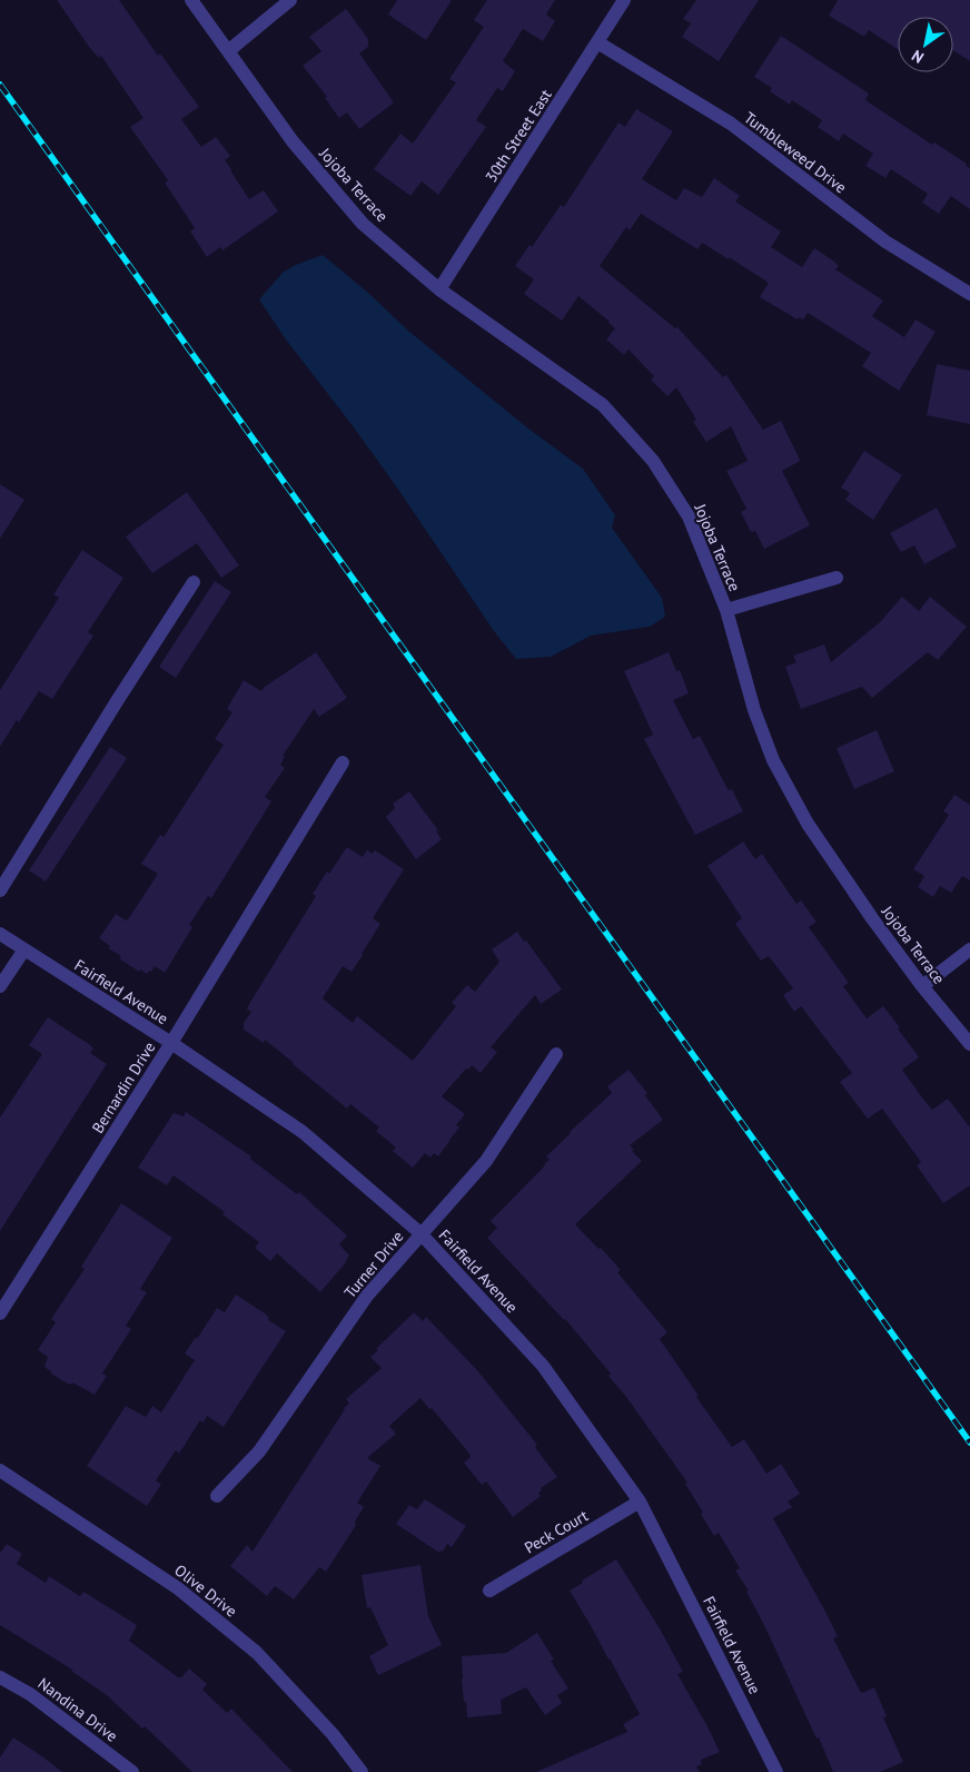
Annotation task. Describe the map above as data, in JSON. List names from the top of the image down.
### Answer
{
  "streets": {
    "street": [
      "30th Street East",
      "Tumbleweed Drive",
      "Jojoba Terrace",
      "Fairfield Avenue",
      "Bernardin Drive",
      "Turner Drive",
      "Peck Court",
      "Olive Drive",
      "Nandina Drive"
    ]
  },
  "crossings": [
    ["30th Street East", "Tumbleweed Drive"],
    ["30th Street East", "Jojoba Terrace"],
    ["Fairfield Avenue", "Bernardin Drive"],
    ["Fairfield Avenue", "Turner Drive"],
    ["Fairfield Avenue", "Peck Court"]
  ],
  "north": "bottom left"
}
